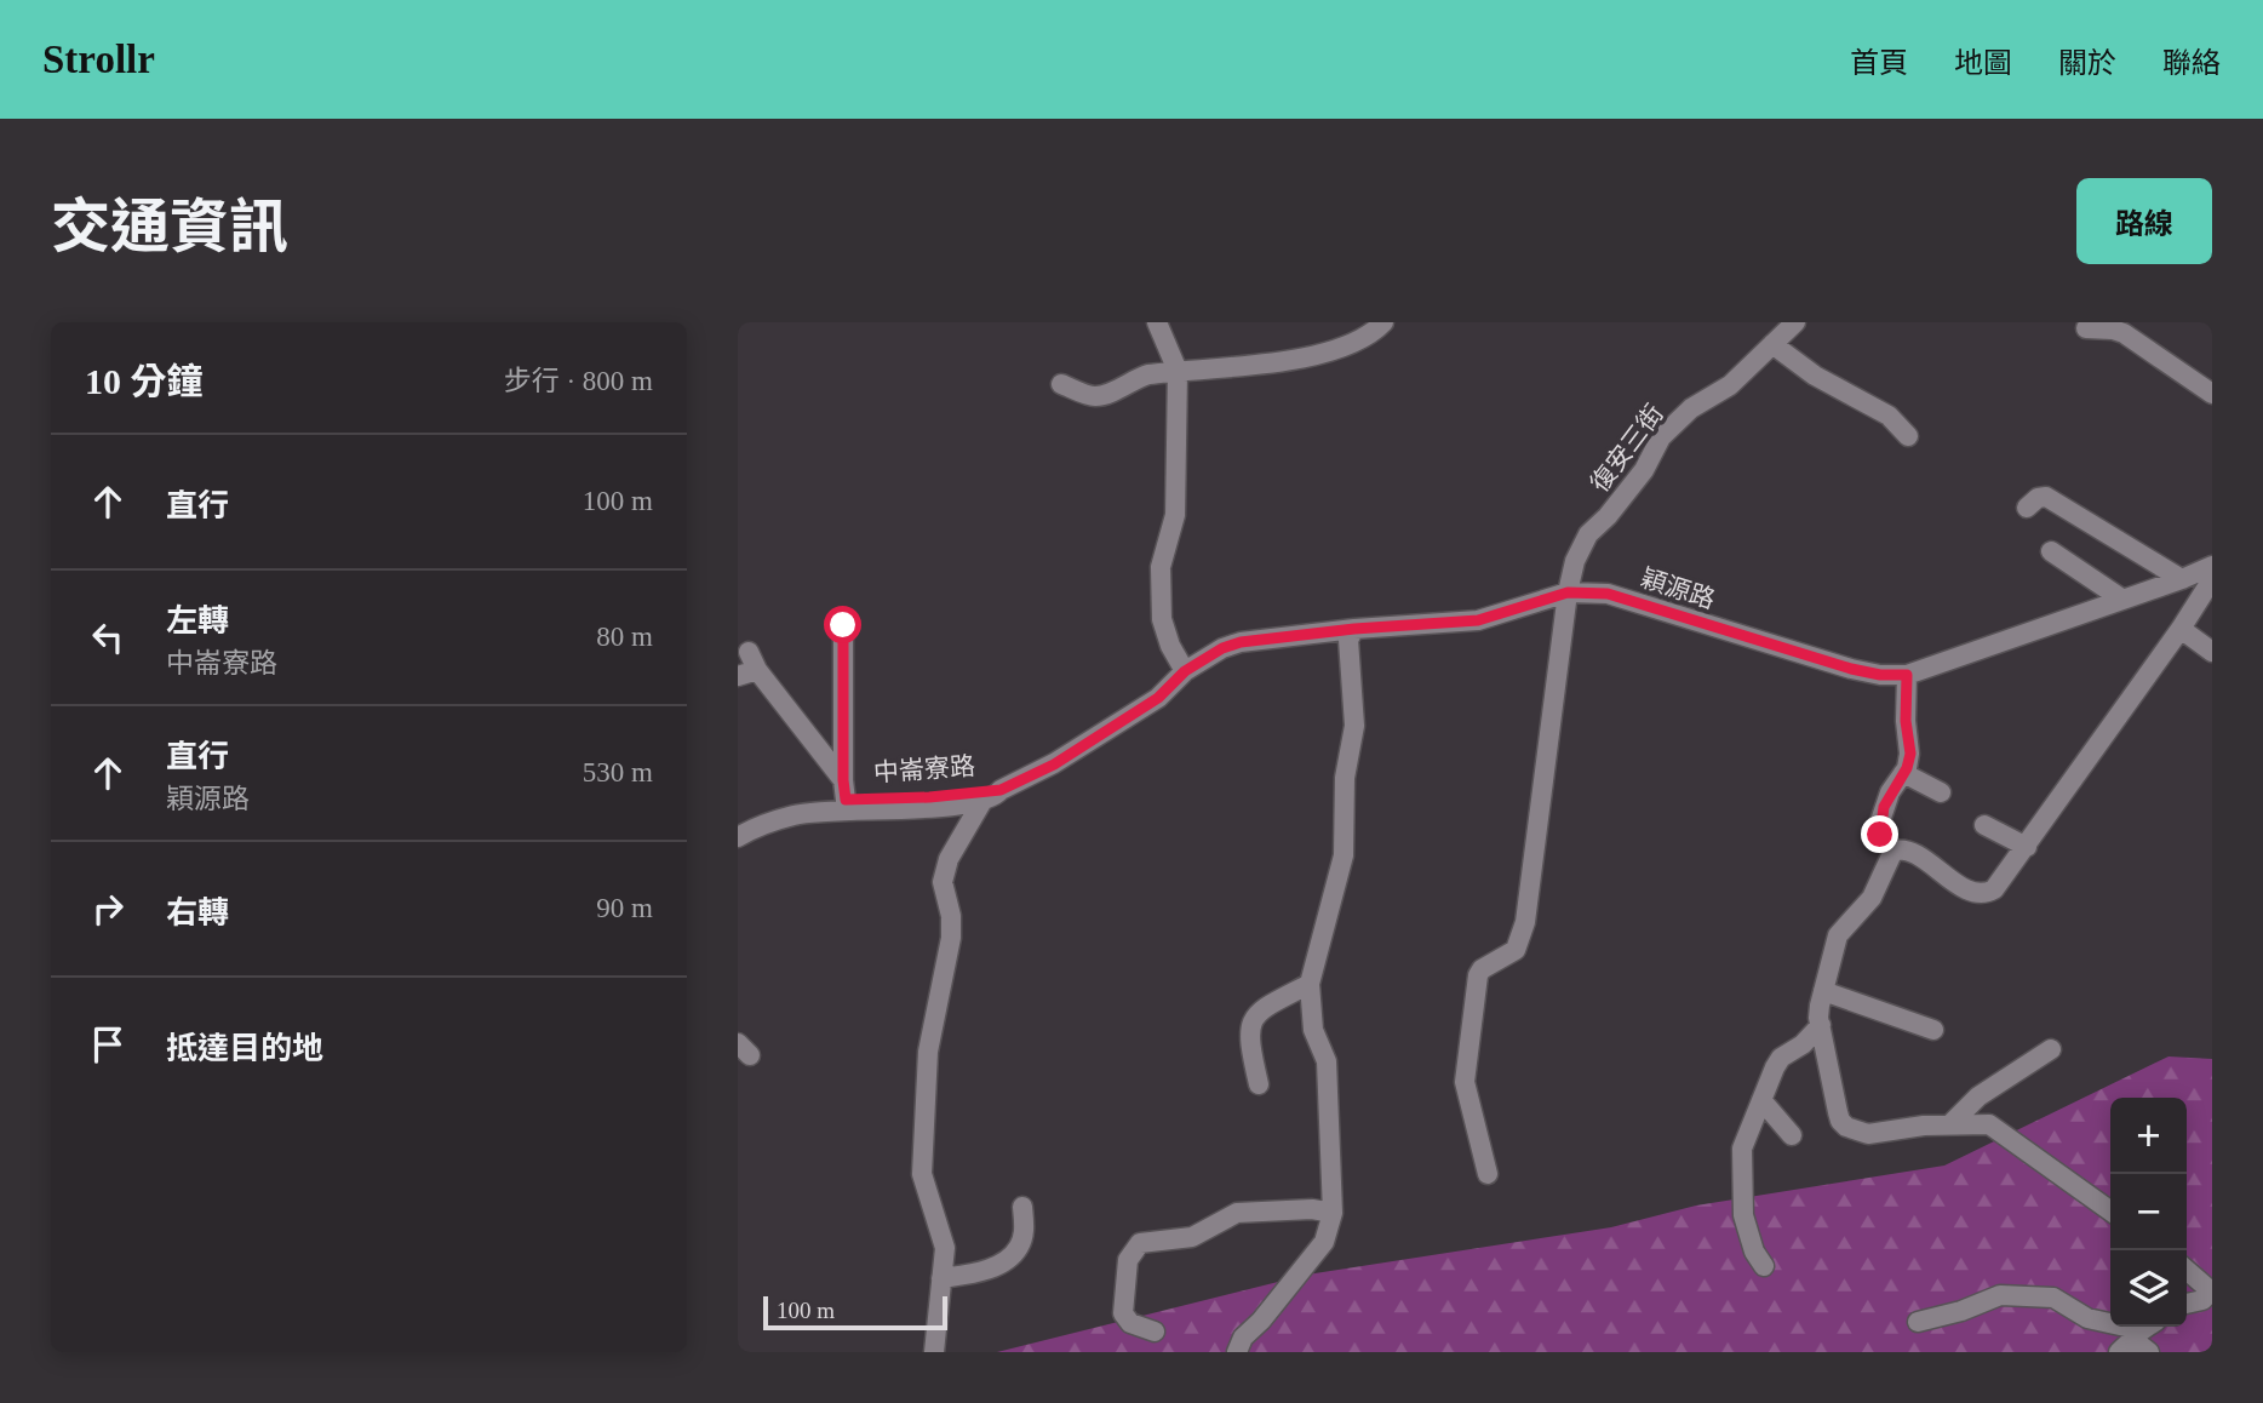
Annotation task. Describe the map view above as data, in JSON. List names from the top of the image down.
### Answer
{
  "streets": {
    "street": ["復安三街", "穎源路", "中崙寮路"]
  },
  "crossings": [
    ["復安三街", "穎源路"],
    ["穎源路", "中崙寮路"]
  ],
  "scale_bar": "100 m",
  "page": {
    "header": "Strollr",
    "nav": [
      "首頁",
      "地圖",
      "關於",
      "聯絡"
    ],
    "title": "交通資訊",
    "buttons": "路線",
    "heading": ["10 分鐘", "步行 · 800 m"],
    "list": [
      ["直行", "100 m"],
      ["左轉", "中崙寮路", "80 m"],
      ["直行", "穎源路", "530 m"],
      ["右轉", "90 m"],
      "抵達目的地"
    ],
    "map_buttons": ["+", "−"],
    "scale": "100 m"
  }
}
